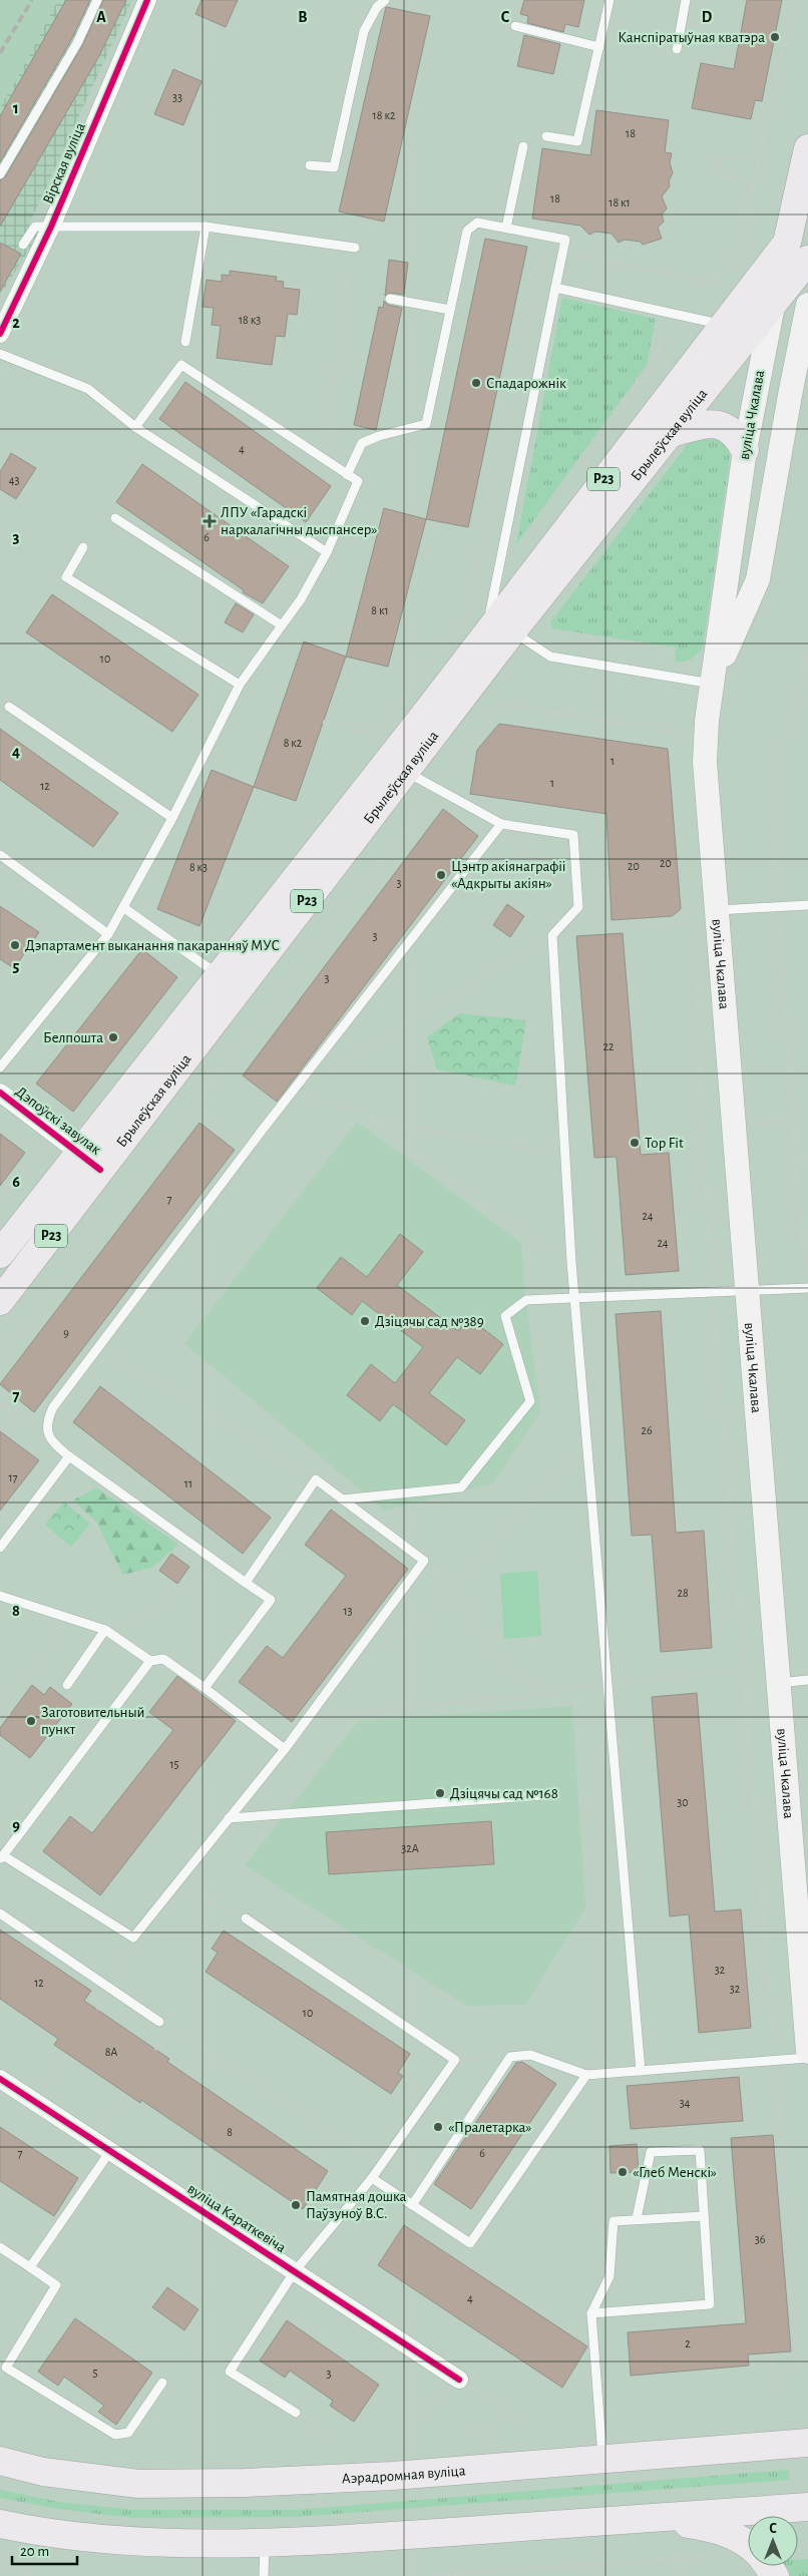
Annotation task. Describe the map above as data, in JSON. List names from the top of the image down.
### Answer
{
  "streets": {
    "main road": [
      "вуліца Чкалава",
      "Брылеўская вуліца",
      "Р23",
      "Аэрадромная вуліца"
    ],
    "street": ["Вірская вуліца", "Дэпоўскі завулак", "вуліца Караткевіча"]
  },
  "crossings": [
    ["вуліца Чкалава", "Брылеўская вуліца"],
    ["Брылеўская вуліца", "Дэпоўскі завулак"]
  ],
  "places": {
    "other": [
      "Канспіратыўная кватэра",
      "Спадарожнік",
      "Цэнтр акіянаграфіі «Адкрыты акіян»",
      "Дэпартамент выканання пакаранняў МУС",
      "Белпошта",
      "Top Fit",
      "Дзіцячы сад №389",
      "Заготовительный пункт",
      "Дзіцячы сад №168",
      "«Пралетарка»",
      "«Глеб Менскі»",
      "Памятная дошка Паўзуноў В.С."
    ],
    "health": ["ЛПУ «Гарадскі наркалагічны дыспансер»"]
  },
  "house_numbers": [
    "33",
    "18 к2",
    "18",
    "18",
    "18 к1",
    "18 к3",
    "4",
    "43",
    "6",
    "8 к1",
    "10",
    "8 к2",
    "1",
    "1",
    "12",
    "20",
    "20",
    "8 к3",
    "3",
    "3",
    "3",
    "22",
    "7",
    "24",
    "24",
    "9",
    "26",
    "17",
    "11",
    "28",
    "13",
    "15",
    "30",
    "32А",
    "32",
    "12",
    "32",
    "10",
    "8А",
    "34",
    "8",
    "7",
    "6",
    "36",
    "4",
    "2",
    "5",
    "3"
  ],
  "scale_bar": "20 m",
  "north": "top",
  "grid": {
    "columns": [
      "A",
      "B",
      "C",
      "D"
    ],
    "rows": [
      "1",
      "2",
      "3",
      "4",
      "5",
      "6",
      "7",
      "8",
      "9"
    ]
  }
}
